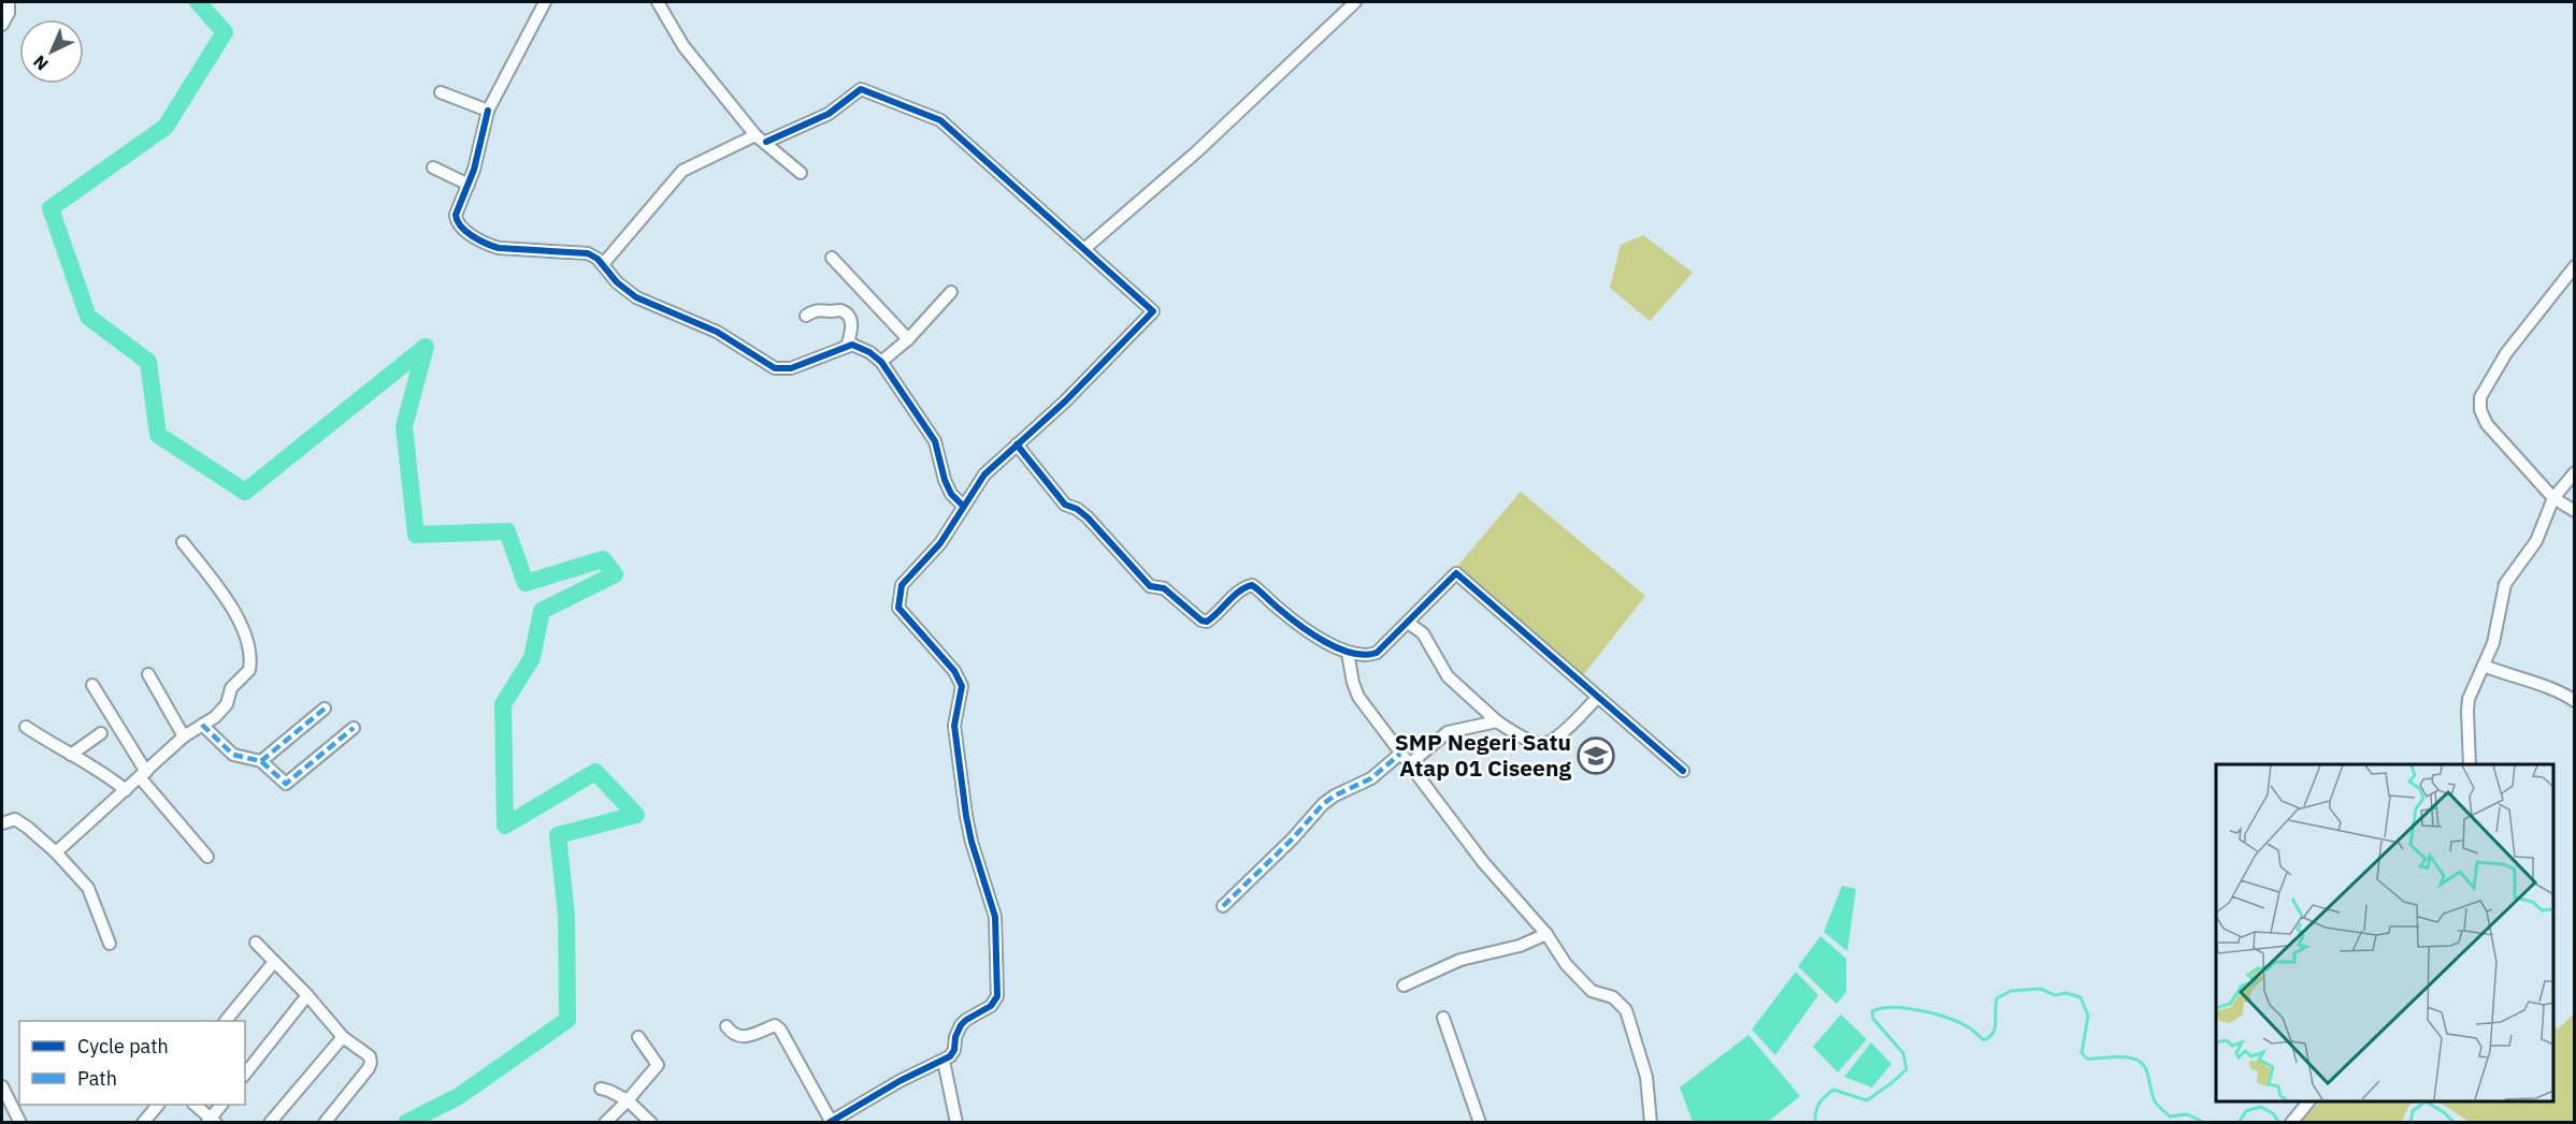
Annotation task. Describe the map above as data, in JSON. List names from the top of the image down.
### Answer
{
  "places": {
    "school or university": ["SMP Negeri Satu Atap 01 Ciseeng"]
  },
  "legend": ["Cycle path", "Path"],
  "north": "bottom left"
}
